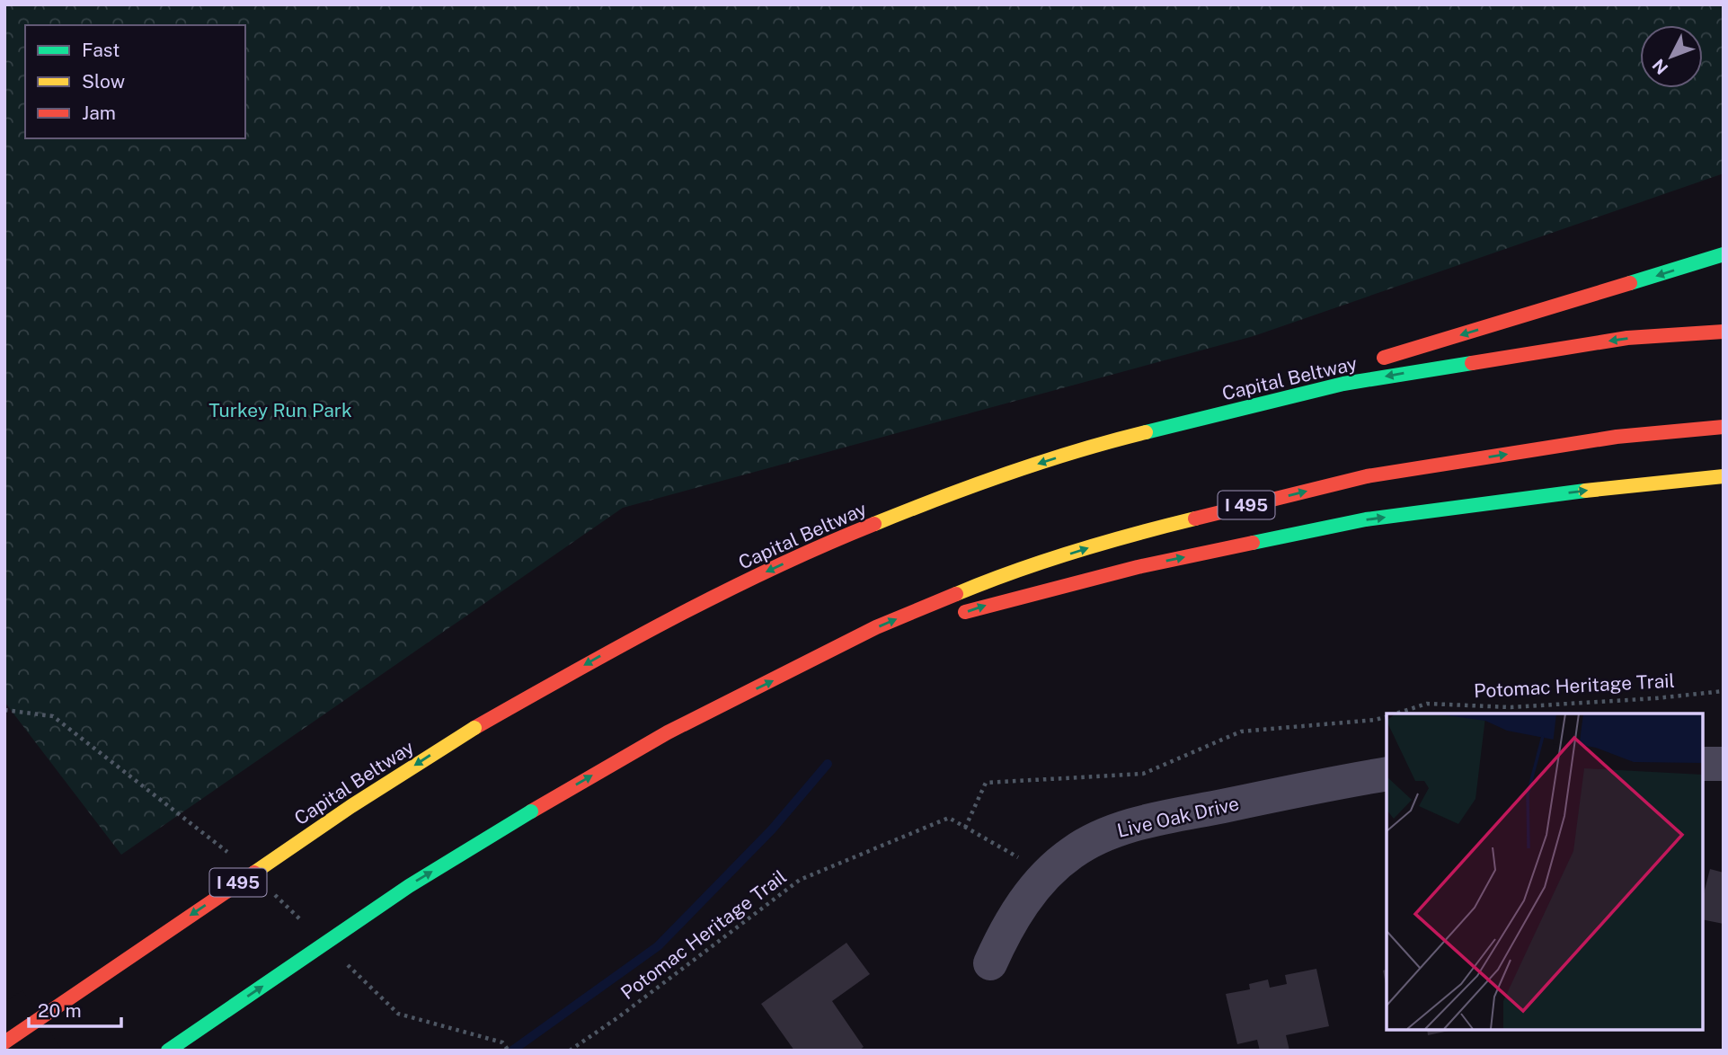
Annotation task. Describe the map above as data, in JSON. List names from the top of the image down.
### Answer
{
  "streets": {
    "highway": ["Capital Beltway", "I 495"],
    "street": ["Live Oak Drive"],
    "path": ["Potomac Heritage Trail"]
  },
  "crossings": [
    ["Potomac Heritage Trail", "Live Oak Drive"]
  ],
  "parks": ["Turkey Run Park"],
  "legend": ["Fast", "Slow", "Jam"],
  "scale_bar": "20 m",
  "north": "bottom left"
}
